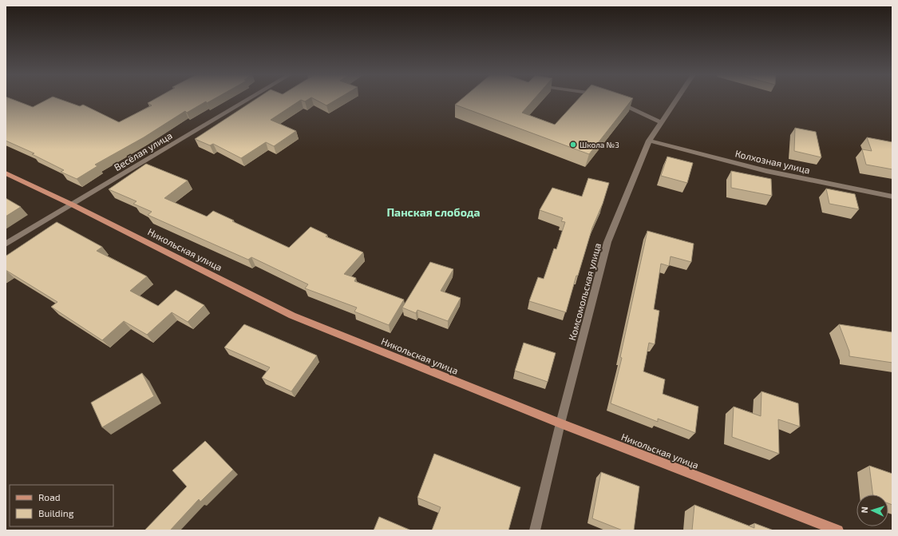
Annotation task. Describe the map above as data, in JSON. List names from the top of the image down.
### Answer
{
  "streets": {
    "main road": ["Никольская улица"],
    "street": ["Весёлая улица", "Колхозная улица", "Комсомольская улица"]
  },
  "crossings": [
    ["Весёлая улица", "Никольская улица"],
    ["Колхозная улица", "Комсомольская улица"],
    ["Никольская улица", "Комсомольская улица"]
  ],
  "districts": ["Панская слобода"],
  "places": ["Школа №3"],
  "legend": ["Road", "Building"],
  "north": "left"
}
